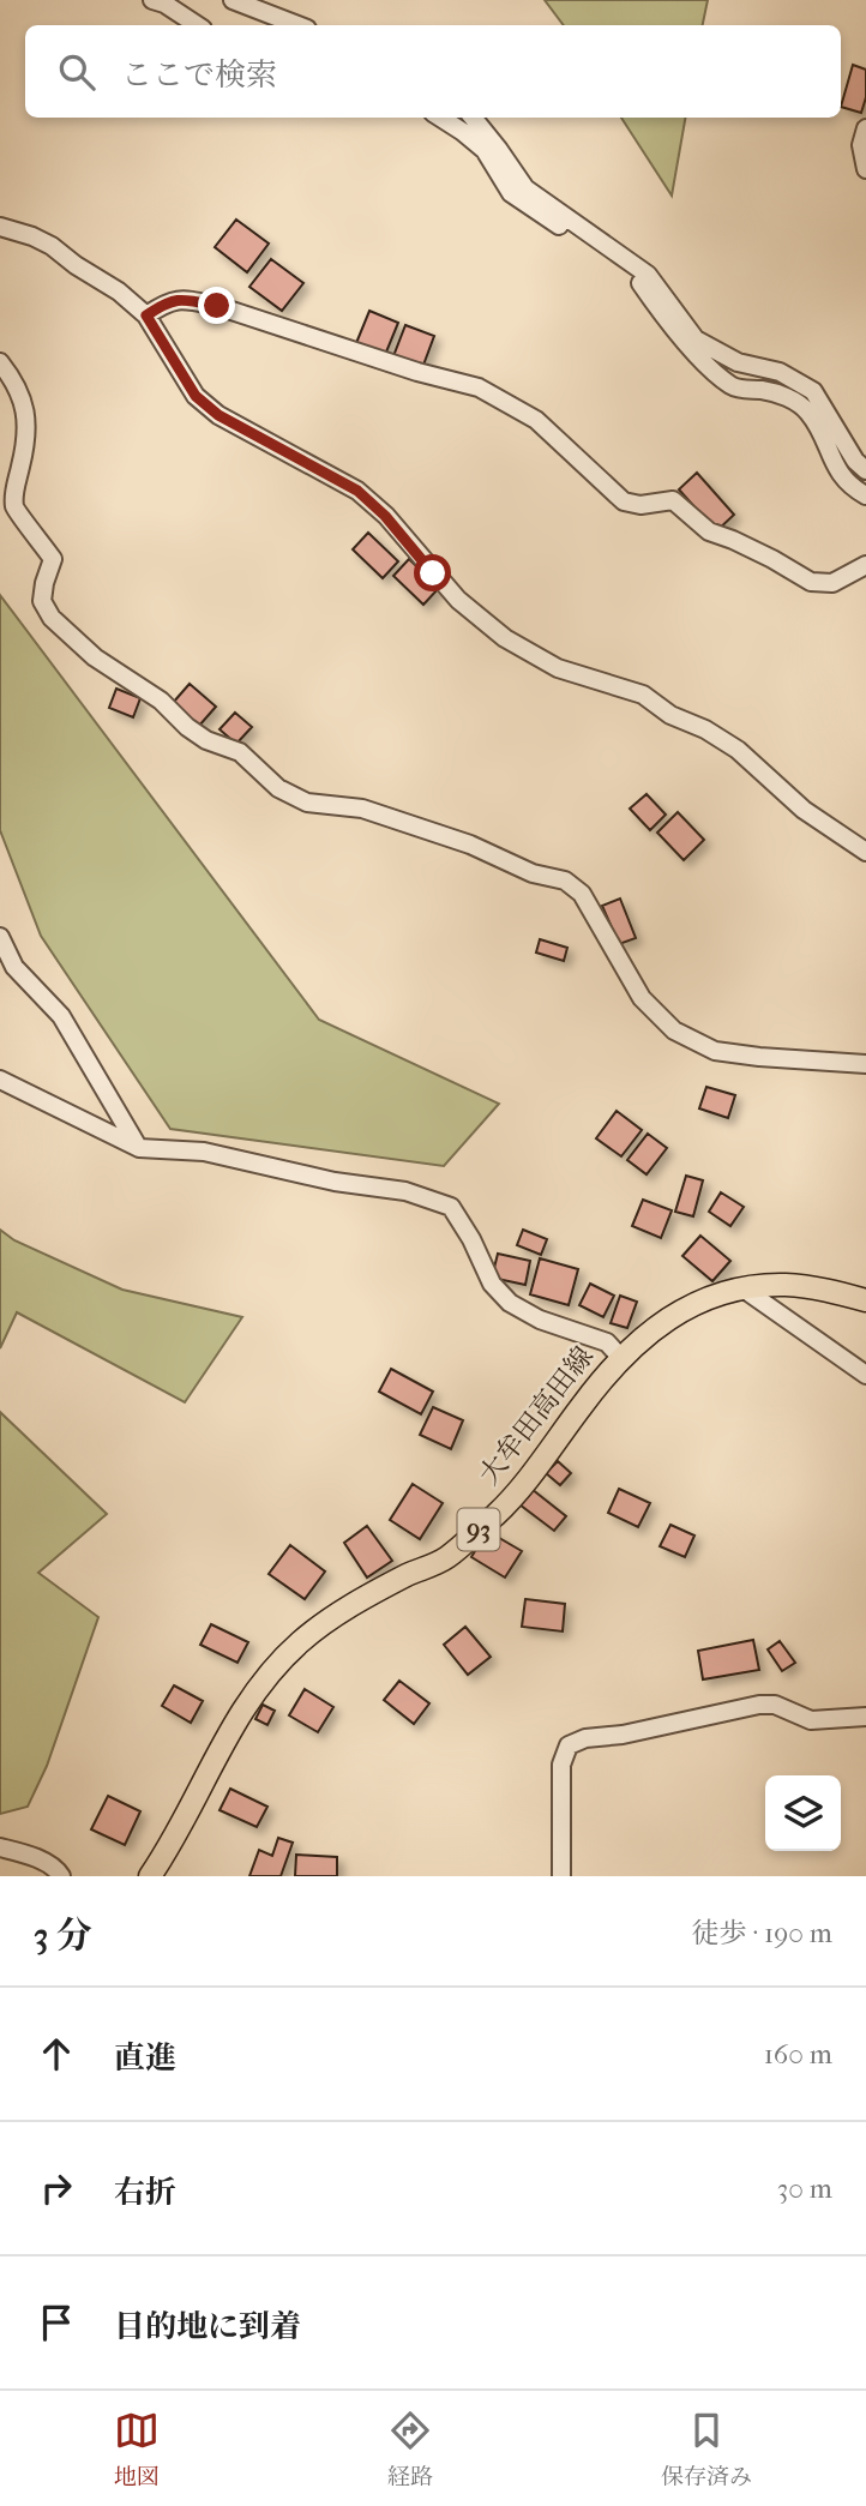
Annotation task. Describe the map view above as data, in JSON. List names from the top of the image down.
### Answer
{
  "streets": {
    "main road": ["大牟田高田線", "93"]
  },
  "page": {
    "search": "ここで検索",
    "heading": ["3 分", "徒歩 · 190 m"],
    "list": [
      ["直進", "160 m"],
      ["右折", "30 m"],
      "目的地に到着"
    ],
    "nav": ["地図", "経路", "保存済み"]
  }
}
